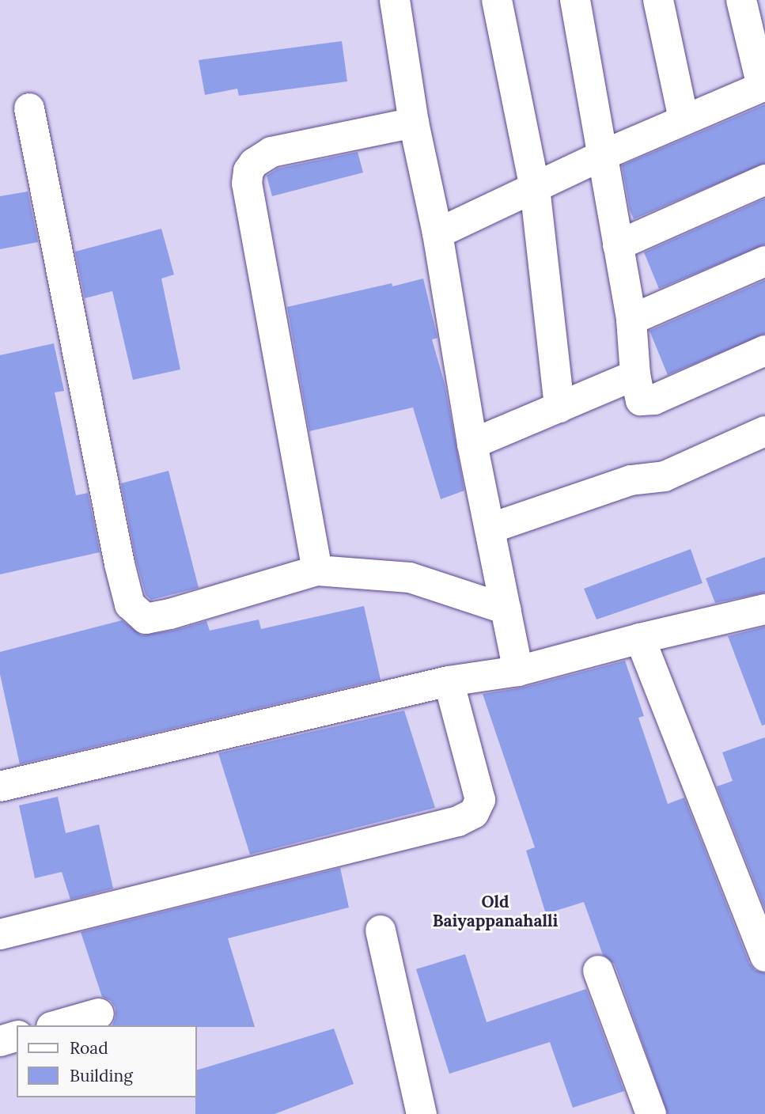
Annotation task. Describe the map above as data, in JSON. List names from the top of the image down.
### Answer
{
  "districts": ["Old Baiyappanahalli"],
  "legend": ["Road", "Building"]
}
